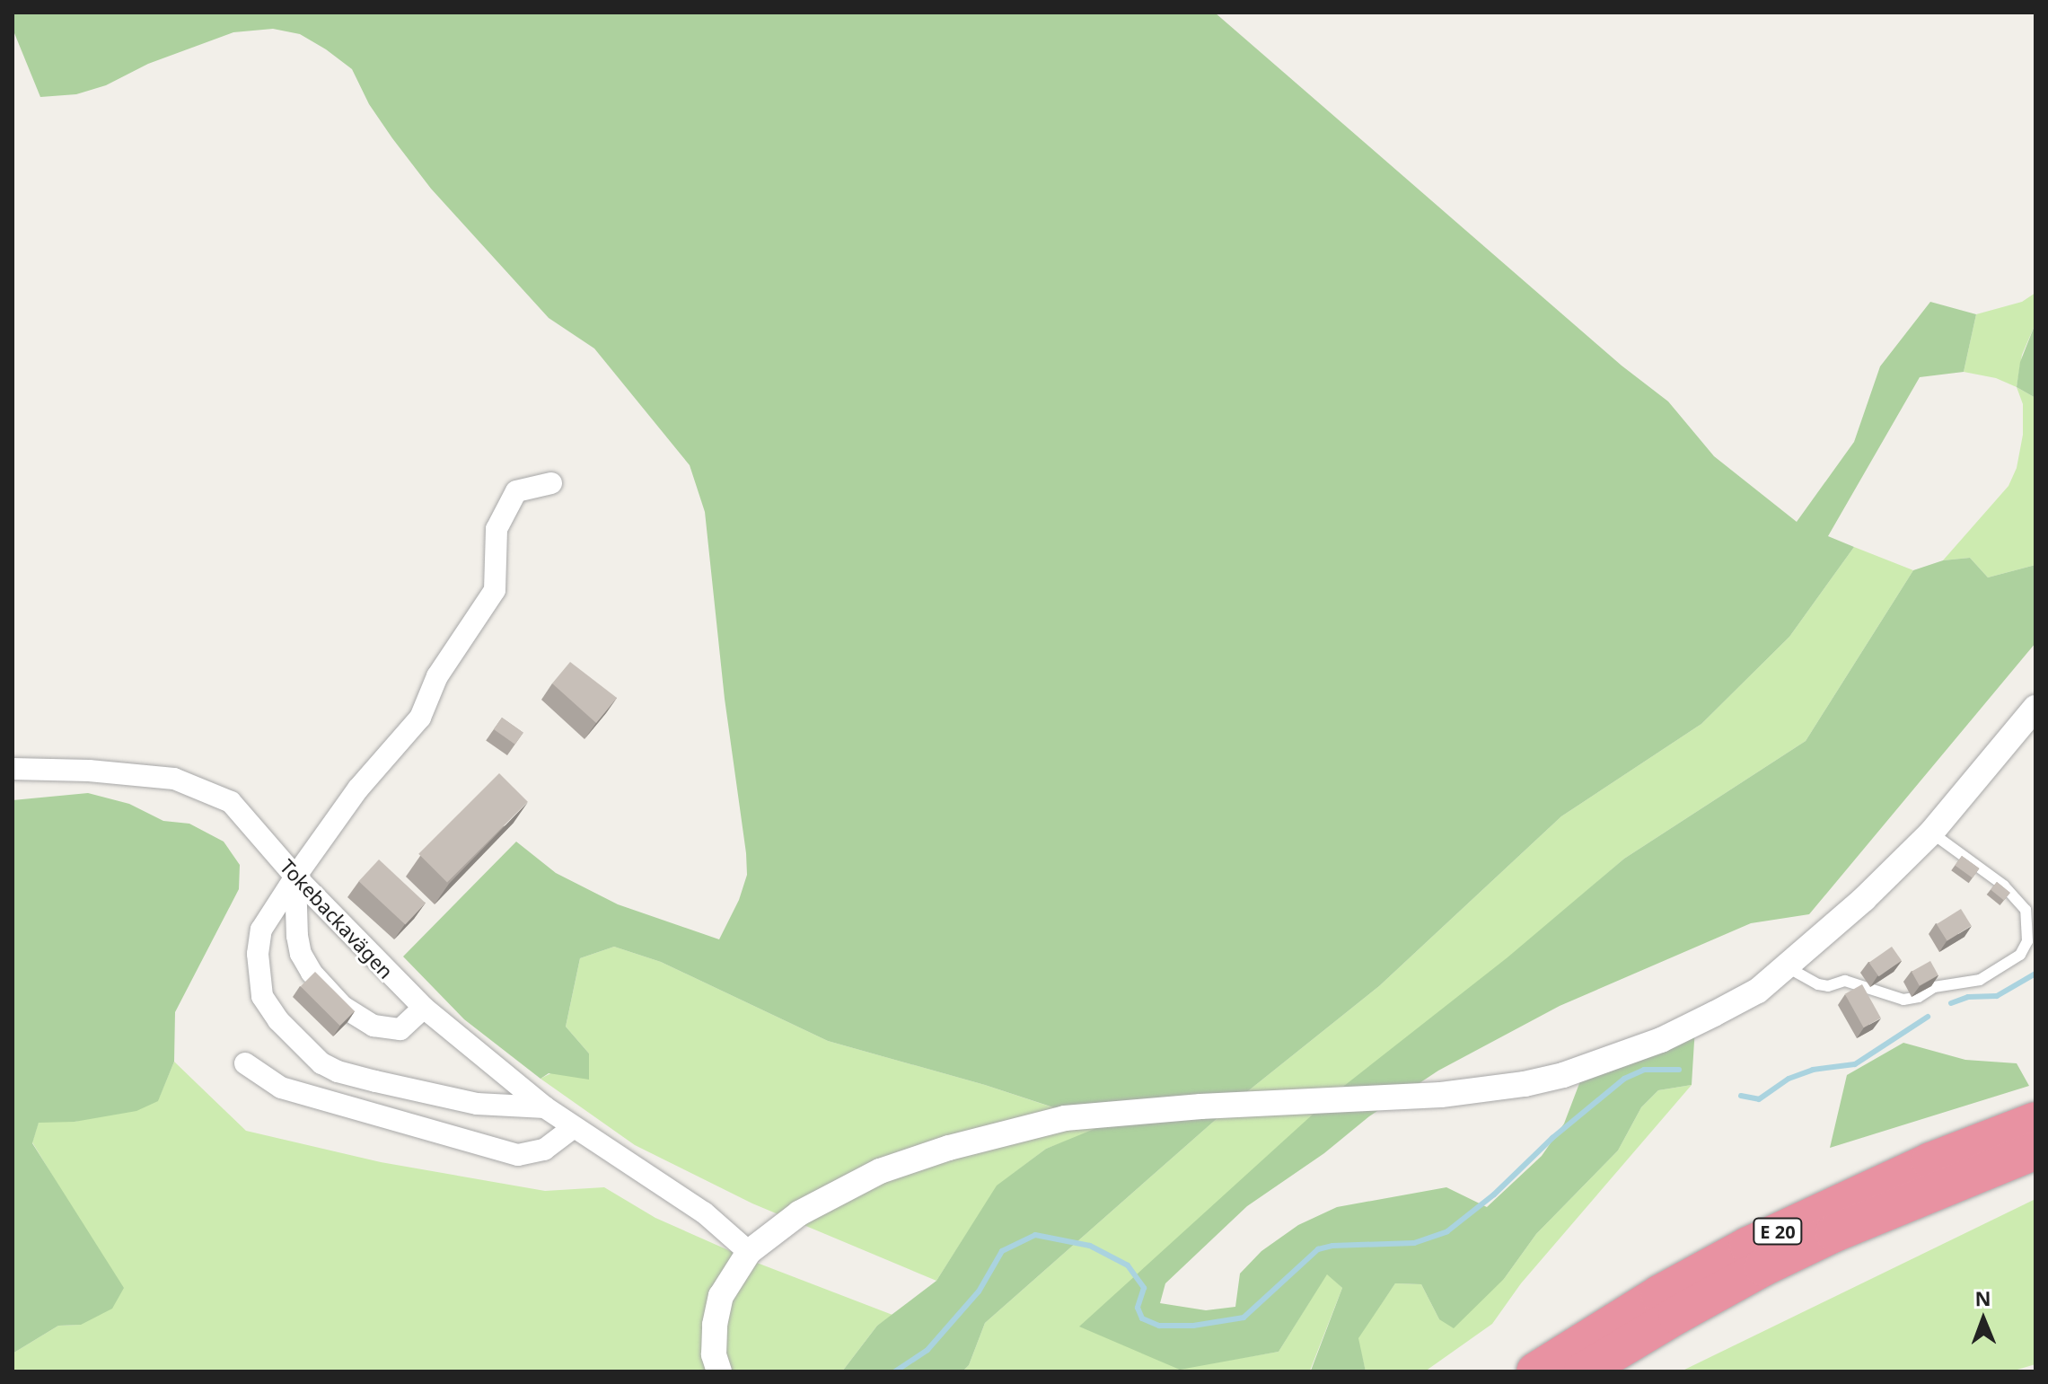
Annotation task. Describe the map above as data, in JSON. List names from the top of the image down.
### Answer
{
  "streets": {
    "highway": ["E 20"],
    "street": ["Tokebackavägen"]
  },
  "north": "top"
}
